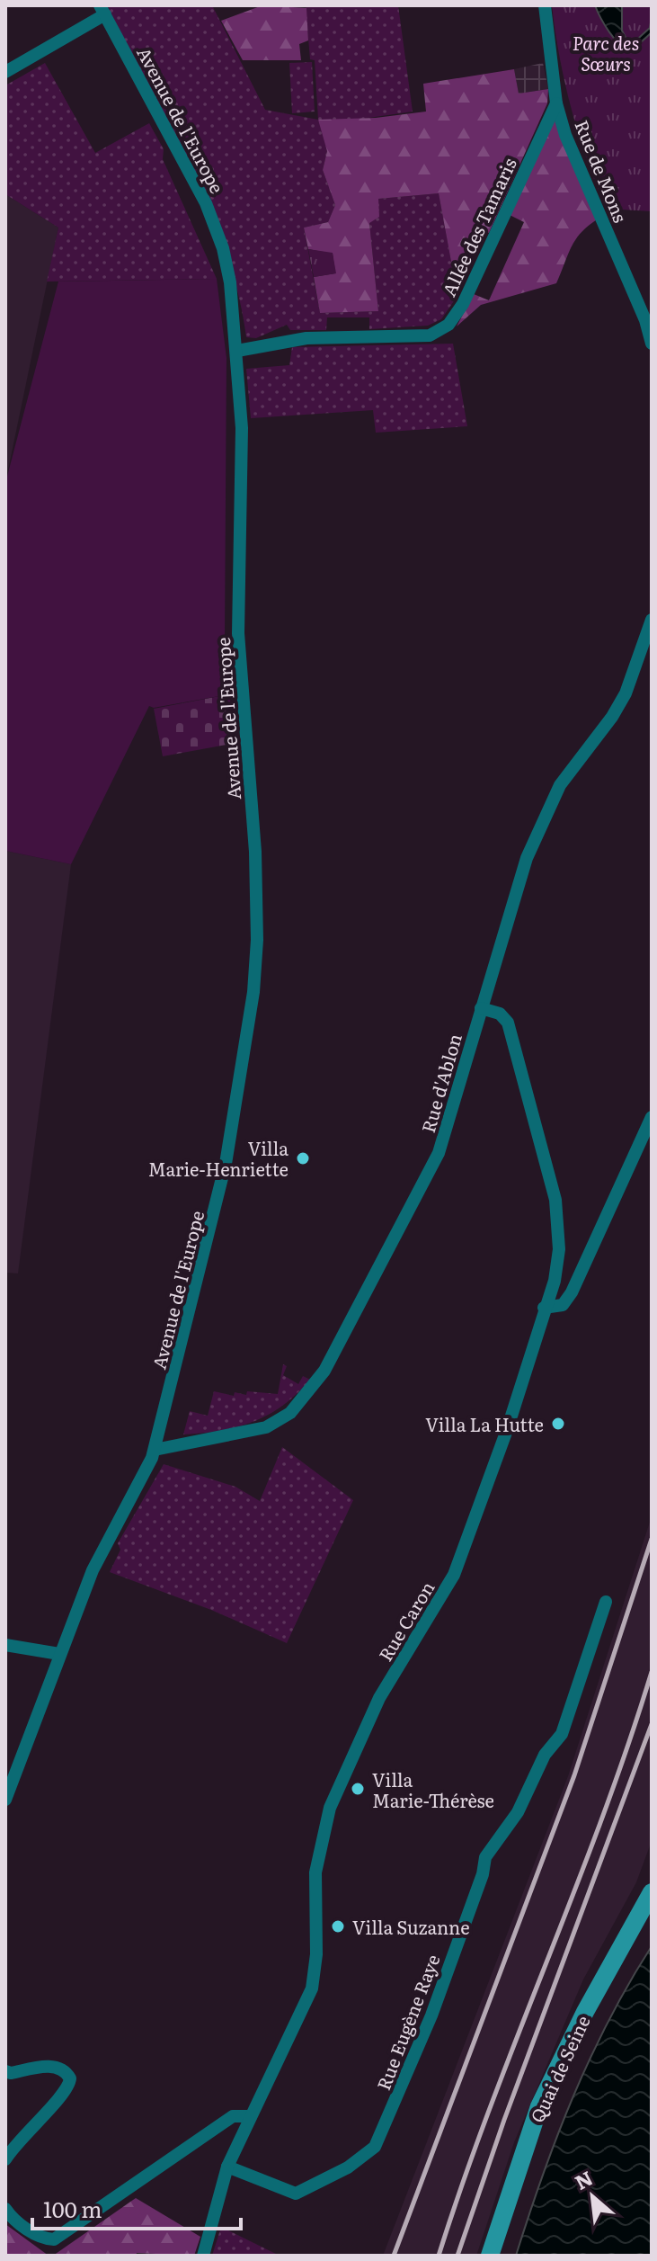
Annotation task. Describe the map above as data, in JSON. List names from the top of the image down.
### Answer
{
  "streets": {
    "main road": ["Quai de Seine"],
    "street": [
      "Avenue de l'Europe",
      "Rue de Mons",
      "Allée des Tamaris",
      "Rue d'Ablon",
      "Rue Caron",
      "Rue Eugène Raye"
    ]
  },
  "crossings": [
    ["Avenue de l'Europe", "Allée des Tamaris"],
    ["Avenue de l'Europe", "Rue d'Ablon"],
    ["Rue de Mons", "Allée des Tamaris"],
    ["Rue d'Ablon", "Rue Caron"],
    ["Rue Caron", "Rue Eugène Raye"]
  ],
  "parks": ["Parc des Sœurs"],
  "places": [
    "Villa Marie-Henriette",
    "Villa La Hutte",
    "Villa Marie-Thérèse",
    "Villa Suzanne"
  ],
  "scale_bar": "100 m",
  "north": "top left"
}
